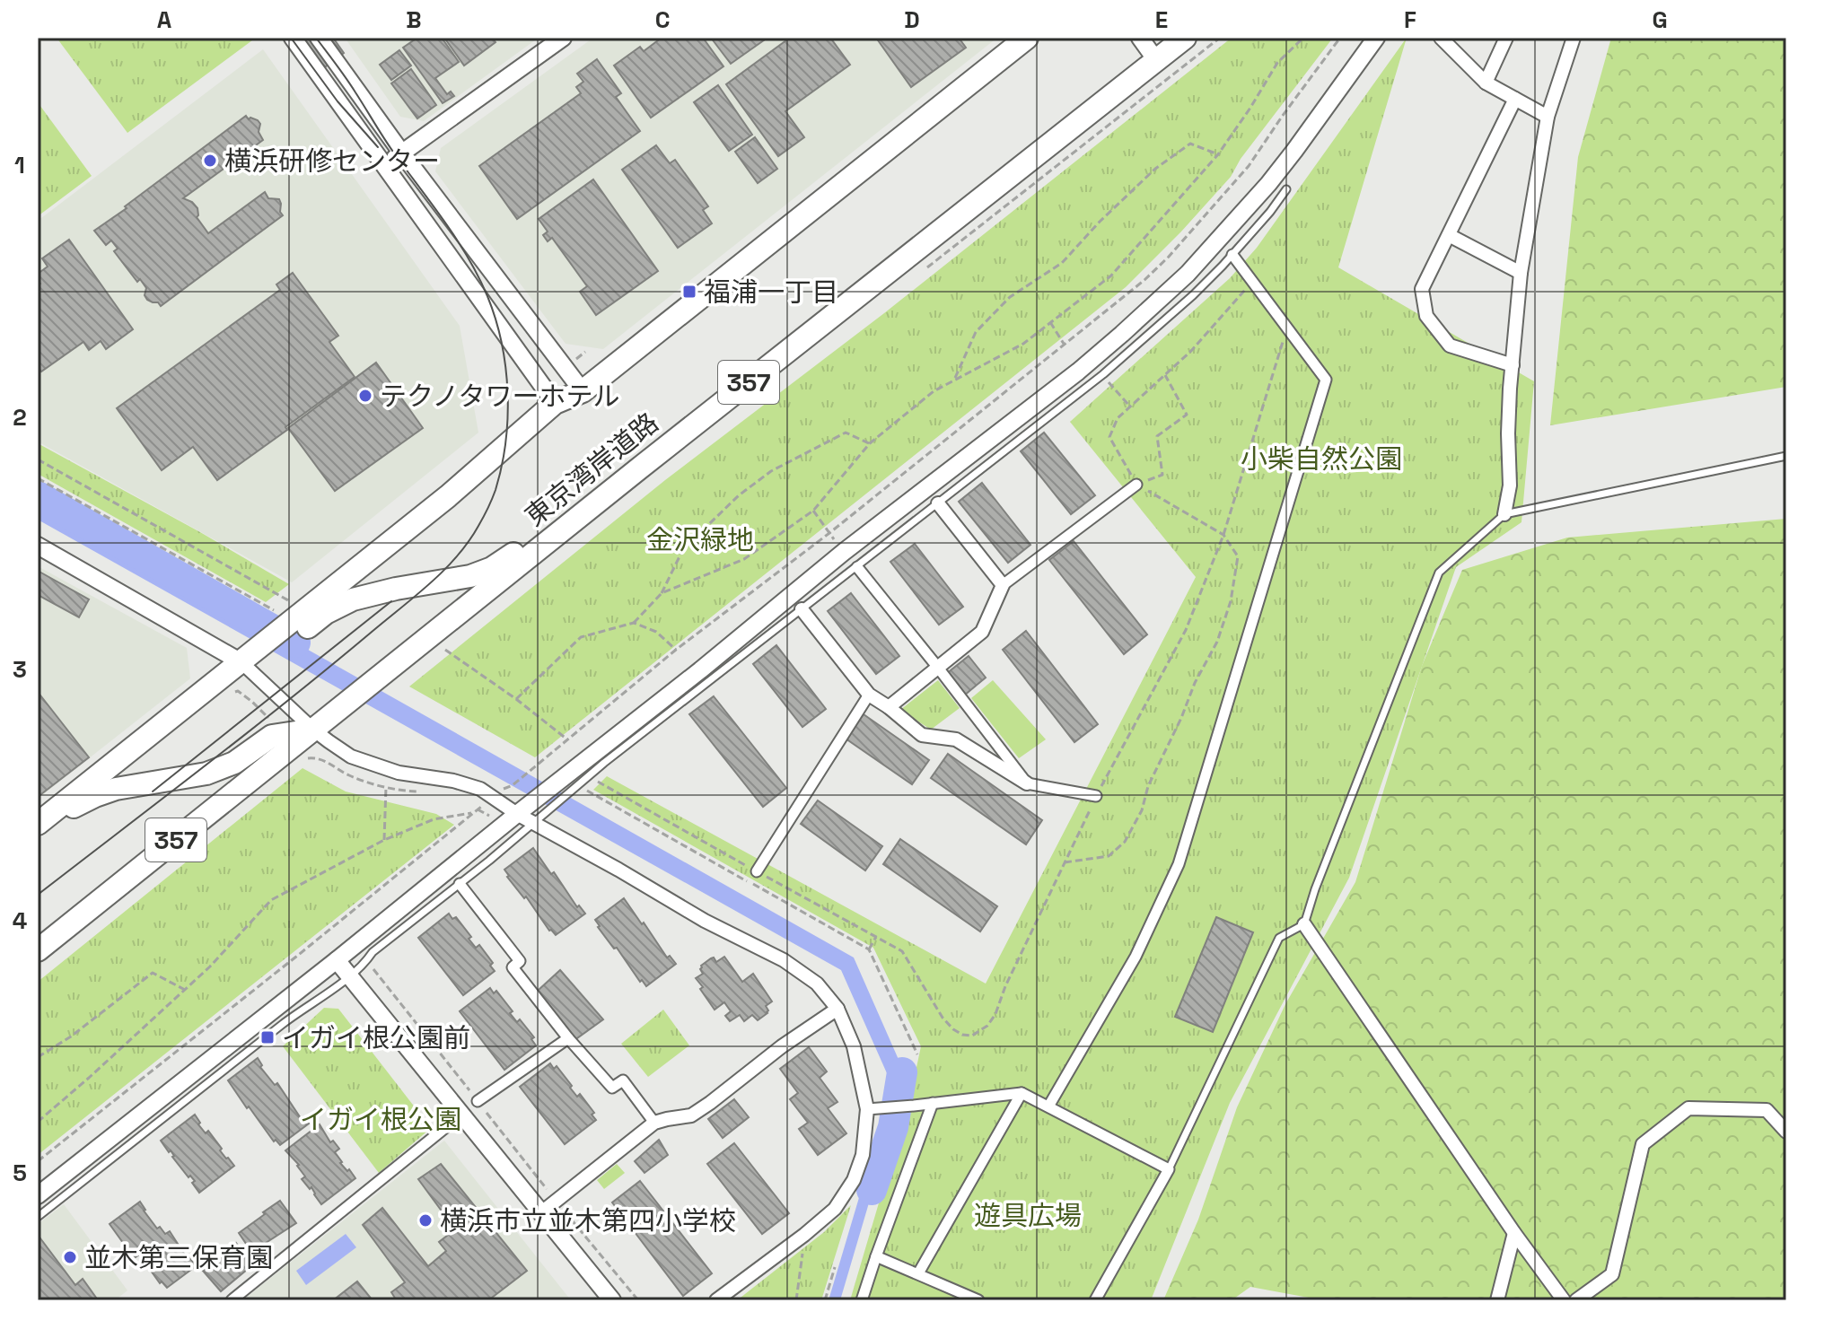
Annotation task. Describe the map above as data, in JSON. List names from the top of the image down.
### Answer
{
  "streets": {
    "highway": ["357", "東京湾岸道路"]
  },
  "crossings": [
    ["357", "東京湾岸道路"]
  ],
  "parks": [
    "小柴自然公園",
    "金沢緑地",
    "イガイ根公園",
    "遊具広場"
  ],
  "places": {
    "other": [
      "横浜研修センター",
      "テクノタワーホテル",
      "横浜市立並木第四小学校",
      "並木第三保育園"
    ],
    "transit": ["福浦一丁目", "イガイ根公園前"]
  },
  "grid": {
    "columns": [
      "A",
      "B",
      "C",
      "D",
      "E",
      "F",
      "G"
    ],
    "rows": [
      "1",
      "2",
      "3",
      "4",
      "5"
    ]
  }
}
